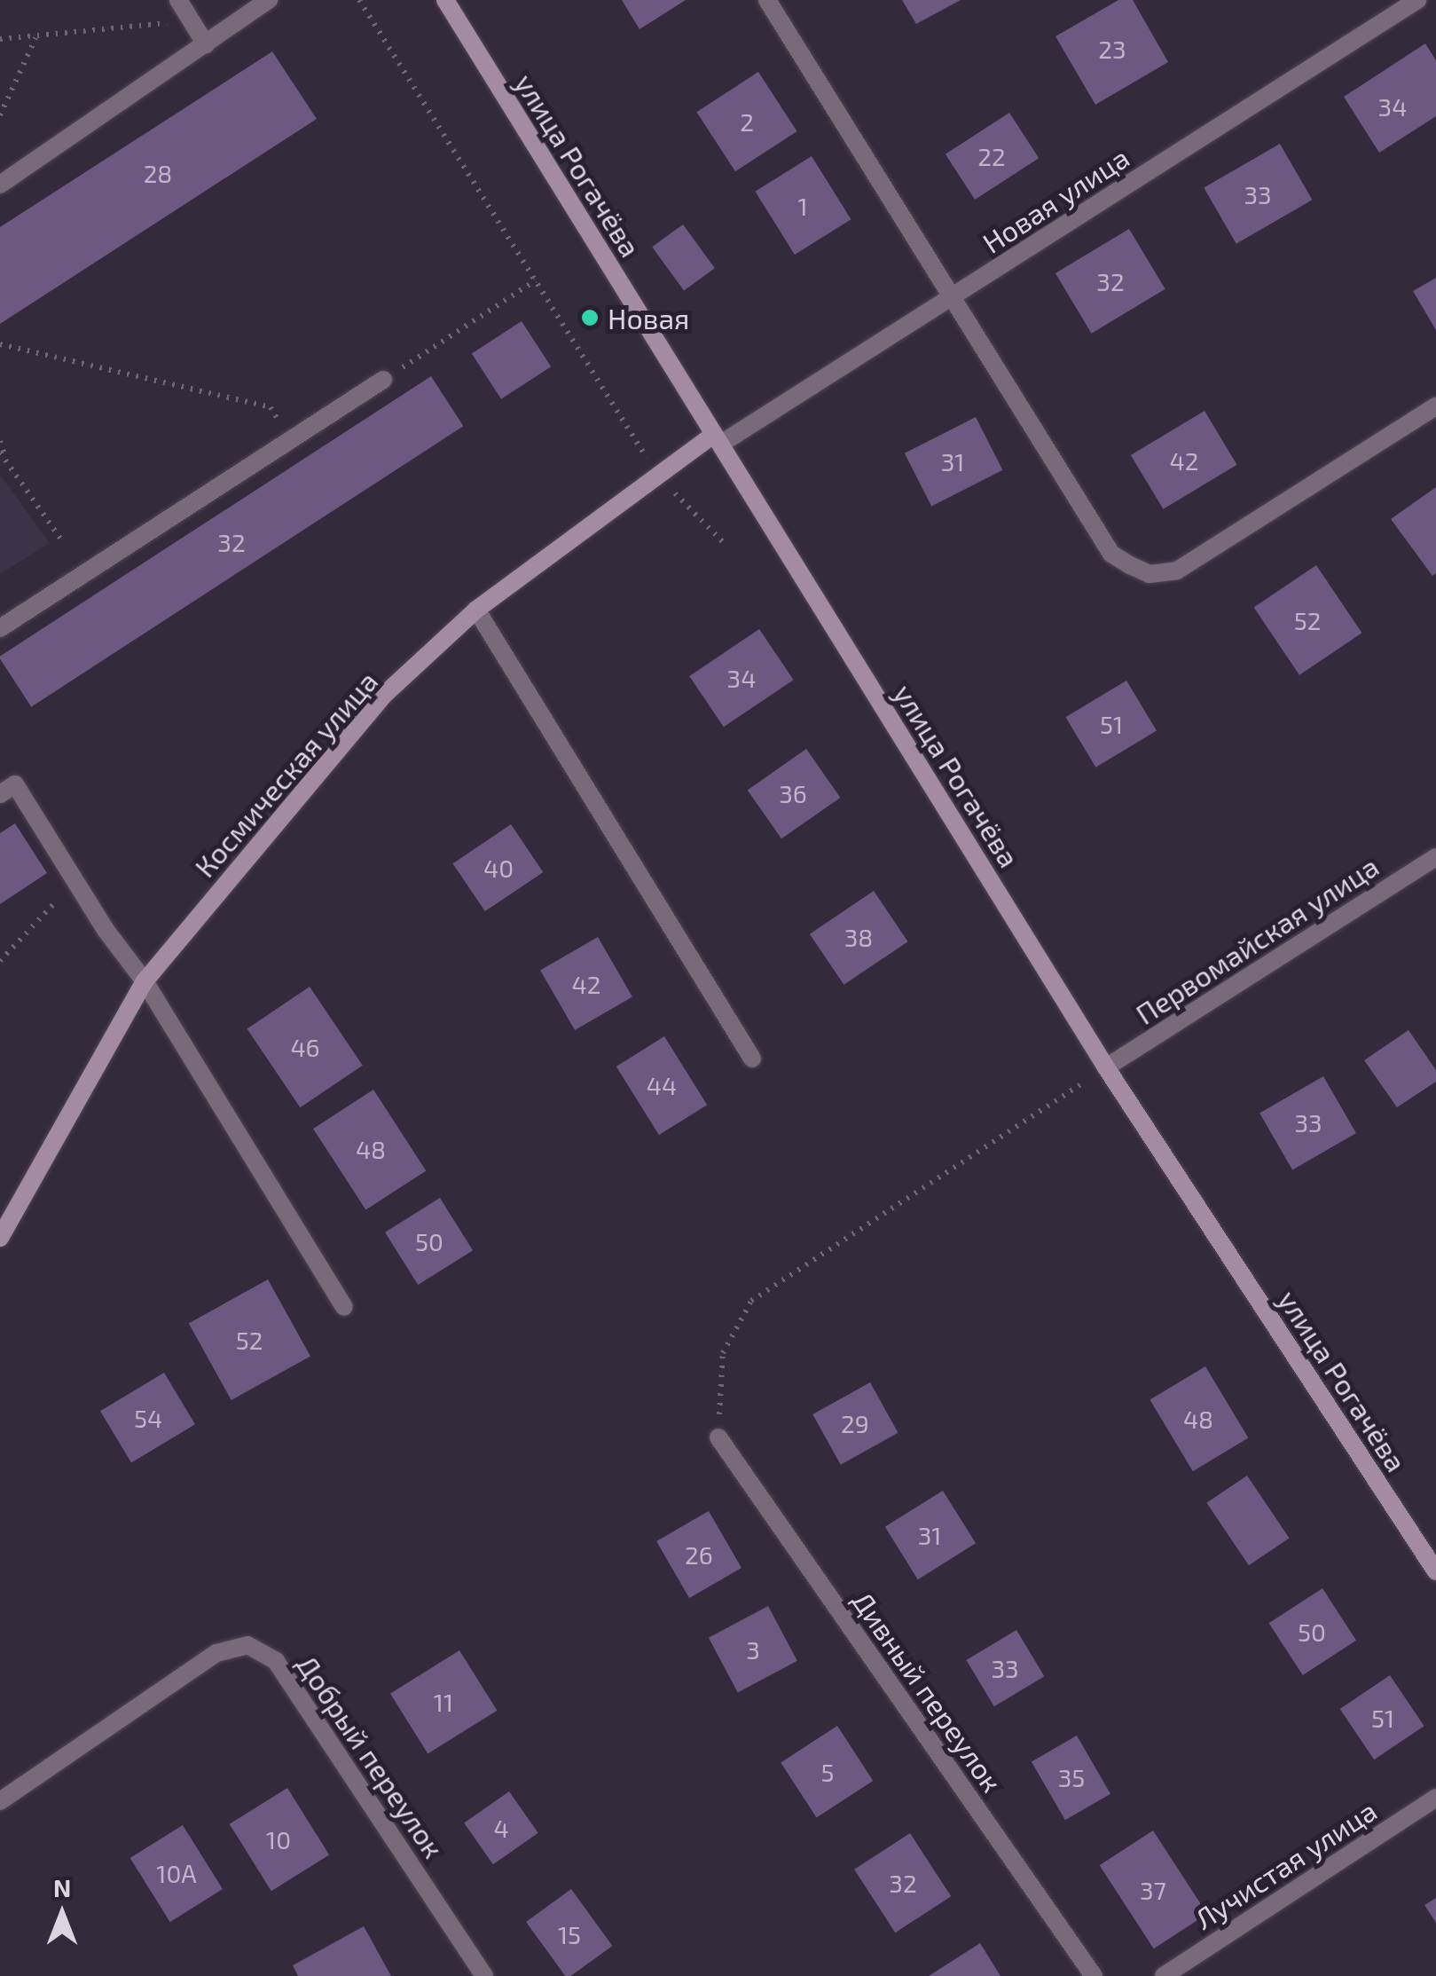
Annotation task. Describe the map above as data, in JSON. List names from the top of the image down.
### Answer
{
  "streets": {
    "street": [
      "улица Рогачёва",
      "Новая улица",
      "Космическая улица",
      "Первомайская улица",
      "Дивный переулок",
      "Добрый переулок",
      "Лучистая улица"
    ]
  },
  "crossings": [
    ["улица Рогачёва", "Новая улица"],
    ["улица Рогачёва", "Космическая улица"],
    ["улица Рогачёва", "Первомайская улица"],
    ["Новая улица", "Космическая улица"]
  ],
  "places": ["Новая"],
  "house_numbers": [
    "23",
    "34",
    "2",
    "22",
    "28",
    "33",
    "1",
    "32",
    "42",
    "31",
    "32",
    "52",
    "34",
    "51",
    "36",
    "40",
    "38",
    "42",
    "46",
    "44",
    "33",
    "48",
    "50",
    "52",
    "54",
    "48",
    "29",
    "31",
    "26",
    "50",
    "3",
    "33",
    "11",
    "51",
    "5",
    "35",
    "4",
    "10",
    "10А",
    "32",
    "37",
    "15"
  ],
  "north": "top"
}
